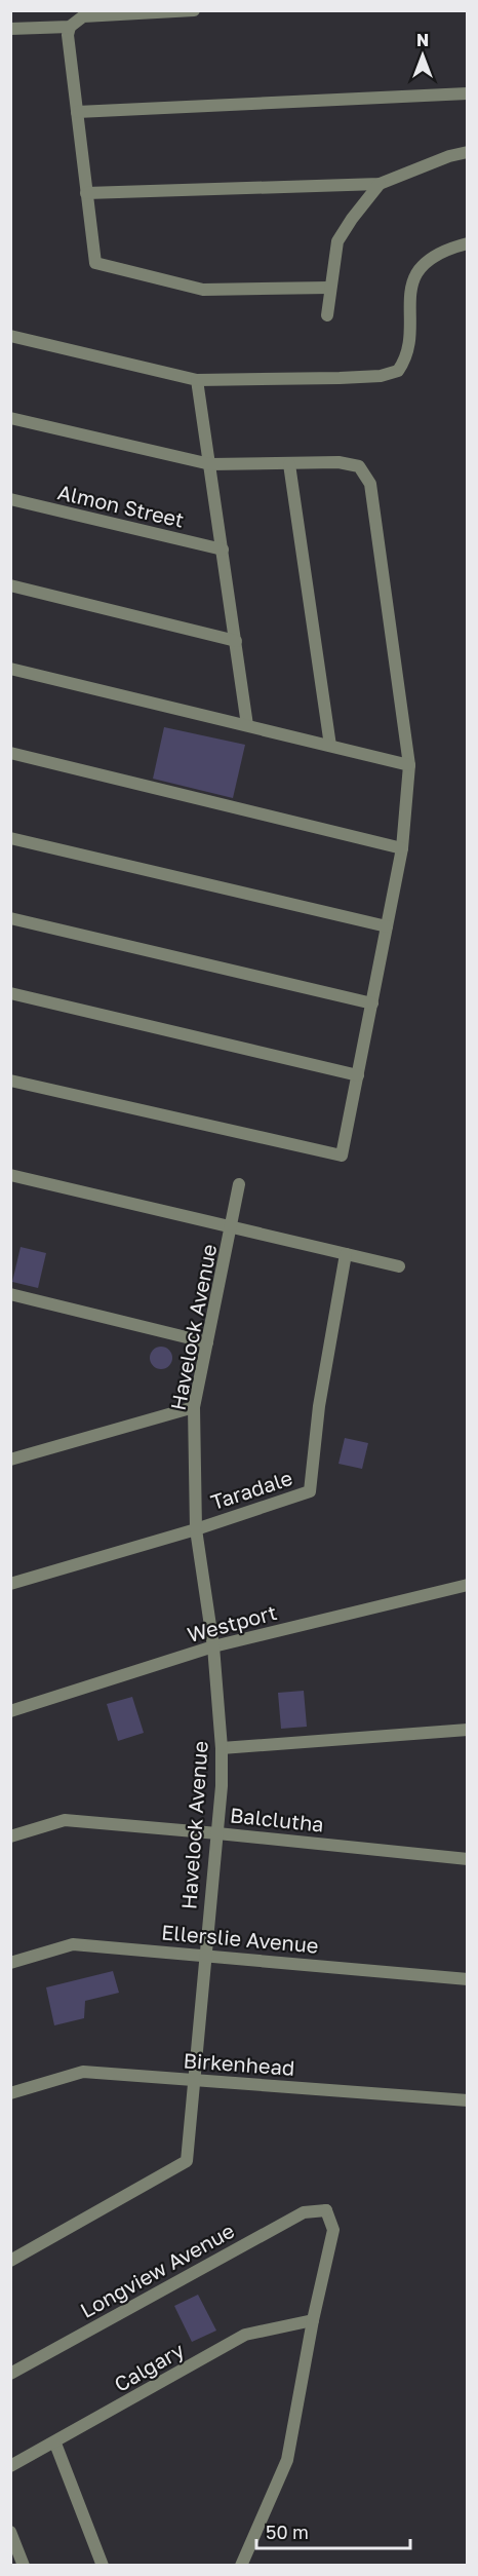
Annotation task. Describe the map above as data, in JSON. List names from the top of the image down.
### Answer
{
  "streets": {
    "street": [
      "Almon Street",
      "Havelock Avenue",
      "Taradale",
      "Westport",
      "Balclutha",
      "Ellerslie Avenue",
      "Birkenhead",
      "Longview Avenue",
      "Calgary"
    ]
  },
  "crossings": [
    ["Havelock Avenue", "Taradale"],
    ["Havelock Avenue", "Westport"],
    ["Havelock Avenue", "Balclutha"],
    ["Havelock Avenue", "Ellerslie Avenue"],
    ["Havelock Avenue", "Birkenhead"],
    ["Longview Avenue", "Calgary"]
  ],
  "scale_bar": "50 m",
  "north": "top"
}
